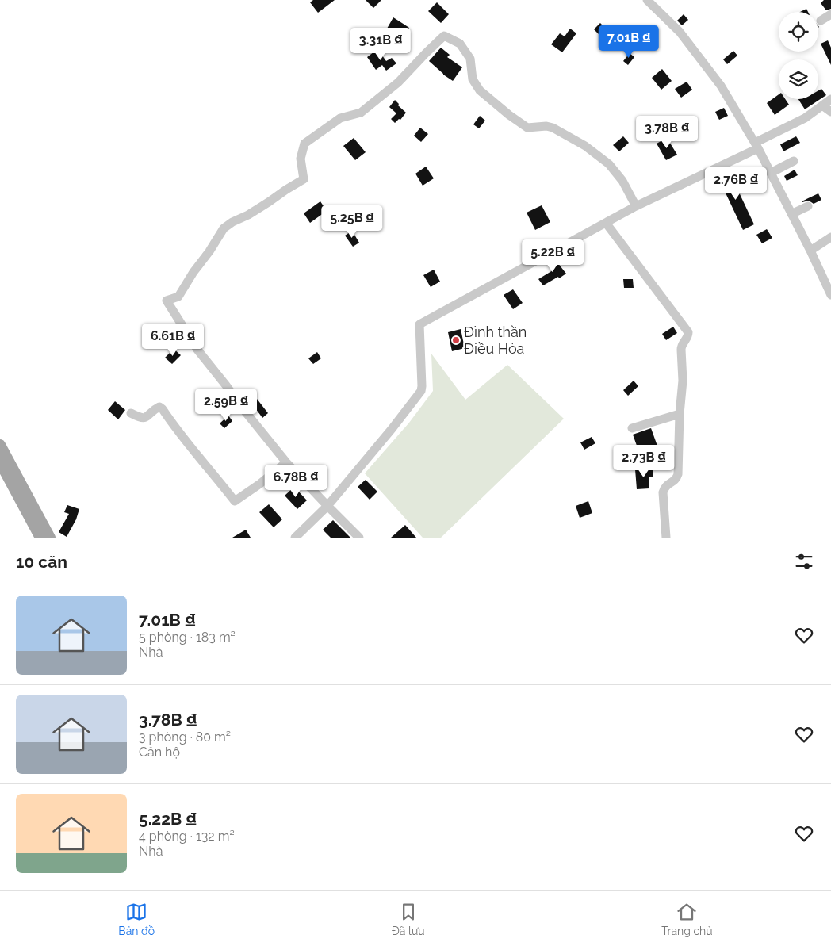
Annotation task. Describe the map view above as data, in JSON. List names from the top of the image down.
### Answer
{
  "places": ["Đình thần Điều Hòa"],
  "page": {
    "price": [
      "7.01B ₫",
      "3.31B ₫",
      "3.78B ₫",
      "2.76B ₫",
      "5.25B ₫",
      "5.22B ₫",
      "6.61B ₫",
      "2.59B ₫",
      "2.73B ₫",
      "6.78B ₫"
    ],
    "heading": "10 căn",
    "list": [
      {
        "name": "7.01B ₫",
        "note": "5 phòng · 183 m² · Nhà"
      },
      {
        "name": "3.78B ₫",
        "note": "3 phòng · 80 m² · Căn hộ"
      },
      {
        "name": "5.22B ₫",
        "note": "4 phòng · 132 m² · Nhà"
      }
    ],
    "tabs": ["Bản đồ", "Đã lưu", "Trang chủ"]
  }
}
